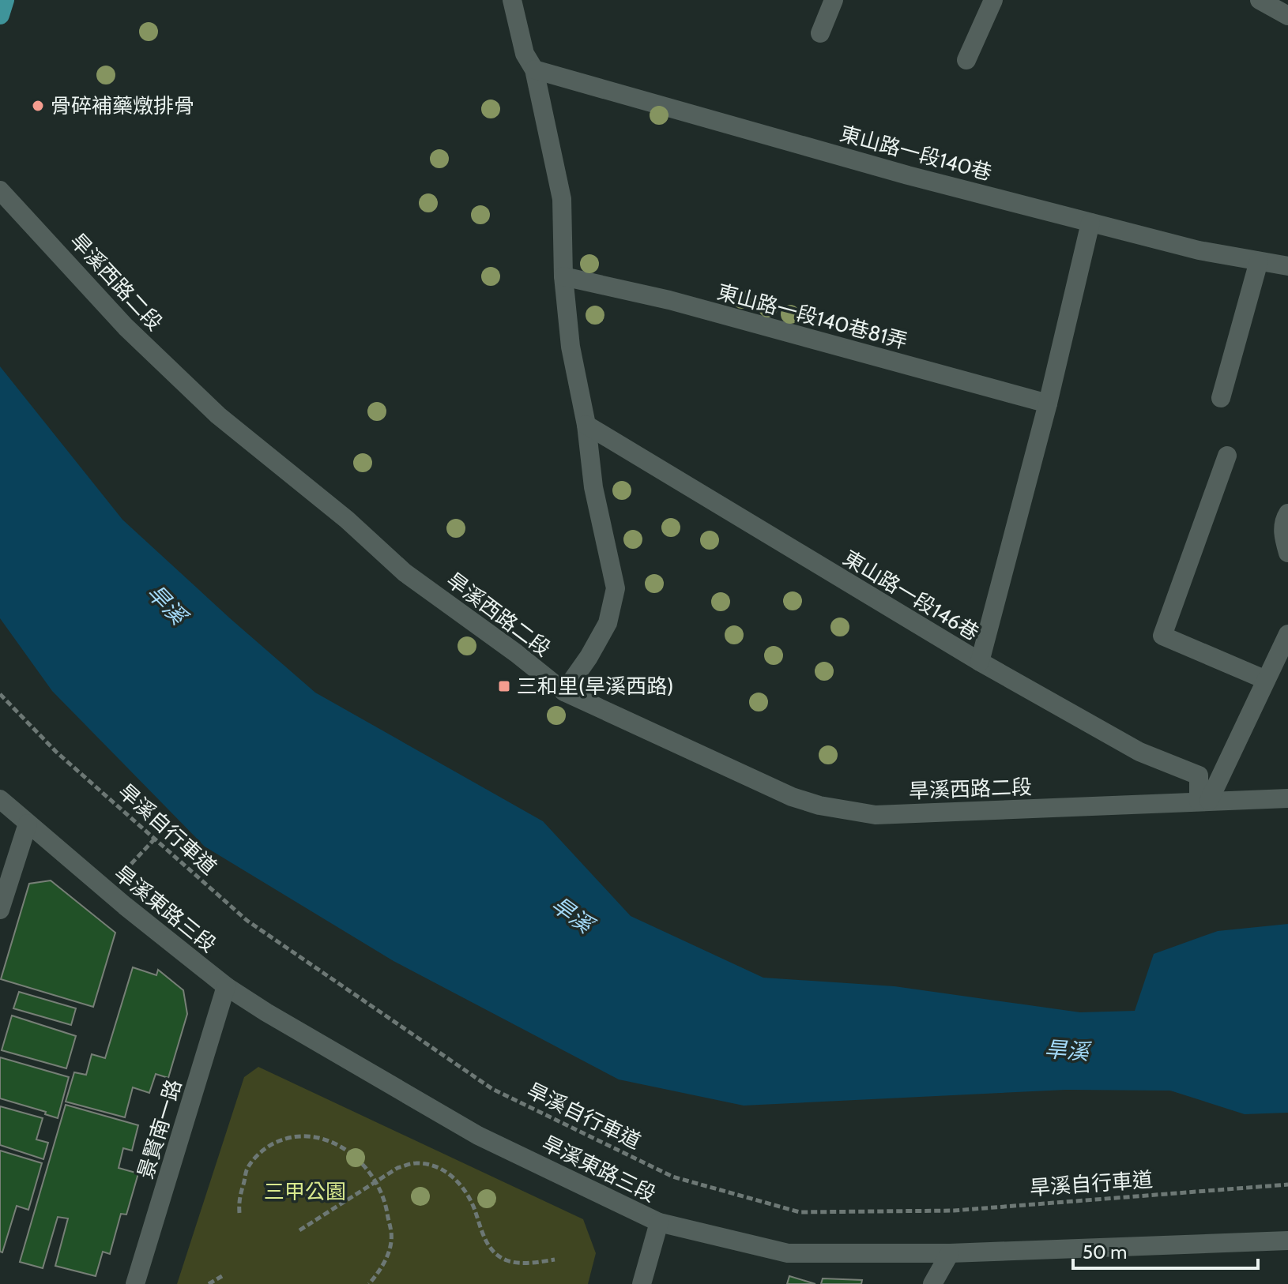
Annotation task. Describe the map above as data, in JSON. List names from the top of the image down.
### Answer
{
  "streets": {
    "street": [
      "東山路一段140巷",
      "旱溪西路二段",
      "東山路一段140巷81弄",
      "東山路一段146巷",
      "旱溪東路三段",
      "景賢南一路"
    ],
    "path": ["旱溪自行車道"]
  },
  "crossings": [
    ["旱溪西路二段", "東山路一段146巷"],
    ["旱溪東路三段", "景賢南一路"]
  ],
  "water": ["旱溪"],
  "parks": ["三甲公園"],
  "places": {
    "other": ["骨碎補藥燉排骨"],
    "transit": ["三和里(旱溪西路)"]
  },
  "scale_bar": "50 m"
}
